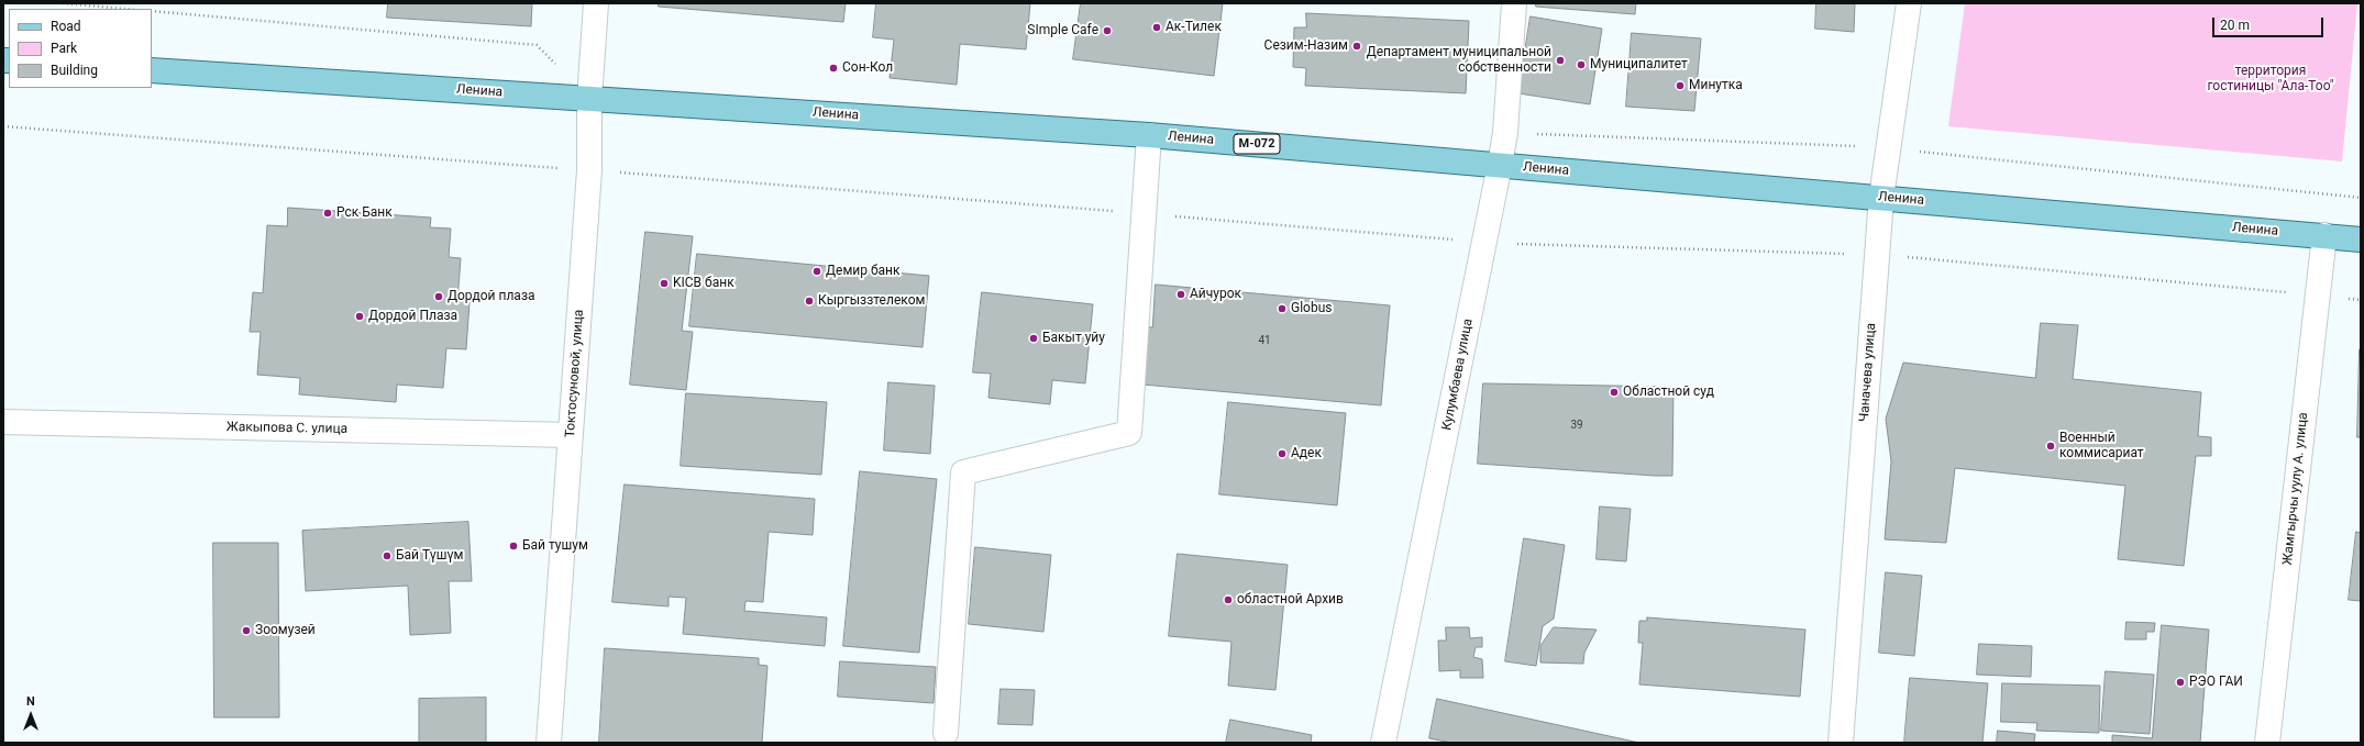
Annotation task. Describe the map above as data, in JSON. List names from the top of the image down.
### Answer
{
  "streets": {
    "main road": ["Ленина", "М-072"],
    "street": [
      "Чаначева улица",
      "Токтосуновой, улица",
      "Кулумбаева улица",
      "Жакыпова С. улица",
      "Жамгырчы уулу А. улица"
    ]
  },
  "crossings": [
    ["Ленина", "Чаначева улица"],
    ["Ленина", "Токтосуновой, улица"],
    ["Ленина", "Кулумбаева улица"],
    ["Ленина", "Жамгырчы уулу А. улица"],
    ["Токтосуновой, улица", "Жакыпова С. улица"]
  ],
  "parks": ["территория гостиницы \"Ала-Тоо\""],
  "places": [
    "Ак-Тилек",
    "SImple Cafe",
    "Сезим-Назим",
    "Департамент муниципальной собственности",
    "Муниципалитет",
    "Сон-Кол",
    "Минутка",
    "Рск Банк",
    "Демир банк",
    "KICB банк",
    "Айчурок",
    "Дордой плаза",
    "Кыргыззтелеком",
    "Globus",
    "Дордой Плаза",
    "Бакыт уйу",
    "Областной суд",
    "Военный коммисариат",
    "Адек",
    "Бай тушум",
    "Бай Түшүм",
    "областной Архив",
    "Зоомузей",
    "РЭО ГАИ"
  ],
  "house_numbers": ["41", "39"],
  "legend": ["Road", "Park", "Building"],
  "scale_bar": "20 m",
  "north": "top"
}
